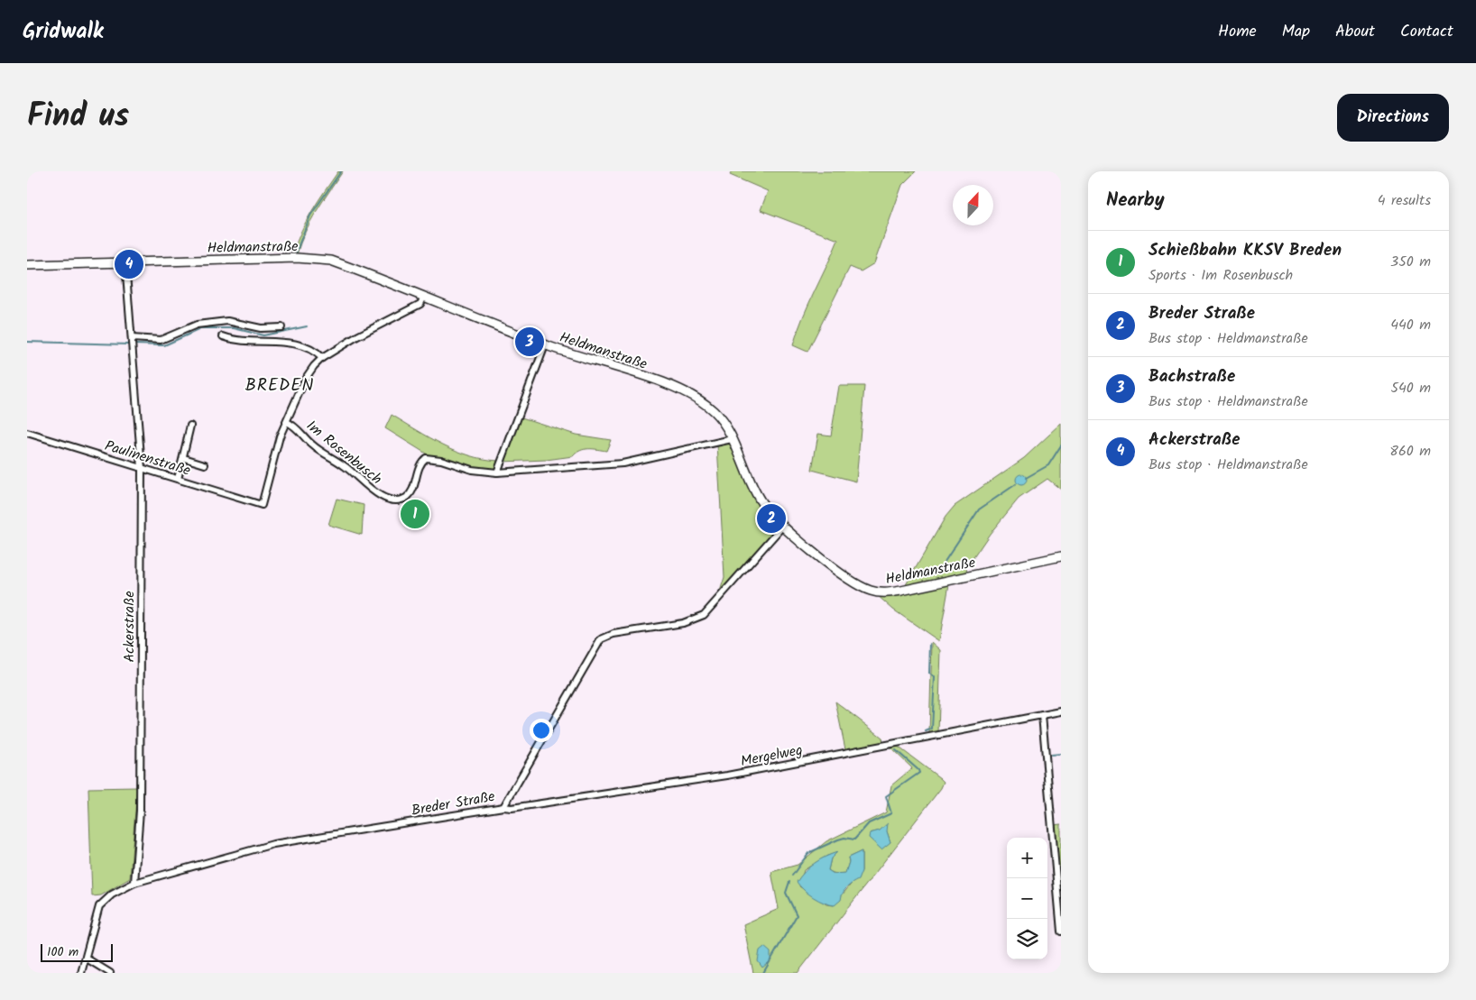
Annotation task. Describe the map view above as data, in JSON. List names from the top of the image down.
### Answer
{
  "streets": {
    "main road": ["Heldmanstraße"],
    "street": [
      "Im Rosenbusch",
      "Paulinenstraße",
      "Ackerstraße",
      "Mergelweg",
      "Breder Straße"
    ]
  },
  "crossings": [
    ["Heldmanstraße", "Ackerstraße"],
    ["Heldmanstraße", "Breder Straße"],
    ["Im Rosenbusch", "Paulinenstraße"],
    ["Paulinenstraße", "Ackerstraße"],
    ["Ackerstraße", "Breder Straße"],
    ["Mergelweg", "Breder Straße"]
  ],
  "districts": ["BREDEN"],
  "scale_bar": "100 m",
  "north": "top",
  "page": {
    "header": "Gridwalk",
    "nav": [
      "Home",
      "Map",
      "About",
      "Contact"
    ],
    "title": "Find us",
    "buttons": "Directions",
    "heading": ["Nearby", "4 results"],
    "list": [
      {
        "mark": "1",
        "name": "Schießbahn KKSV Breden",
        "note": "Sports · Im Rosenbusch",
        "value": "350 m"
      },
      {
        "mark": "2",
        "name": "Breder Straße",
        "note": "Bus stop · Heldmanstraße",
        "value": "440 m"
      },
      {
        "mark": "3",
        "name": "Bachstraße",
        "note": "Bus stop · Heldmanstraße",
        "value": "540 m"
      },
      {
        "mark": "4",
        "name": "Ackerstraße",
        "note": "Bus stop · Heldmanstraße",
        "value": "860 m"
      }
    ],
    "pins": [
      "4",
      "3",
      "1",
      "2"
    ],
    "map_buttons": ["+", "−"],
    "scale": "100 m"
  }
}
